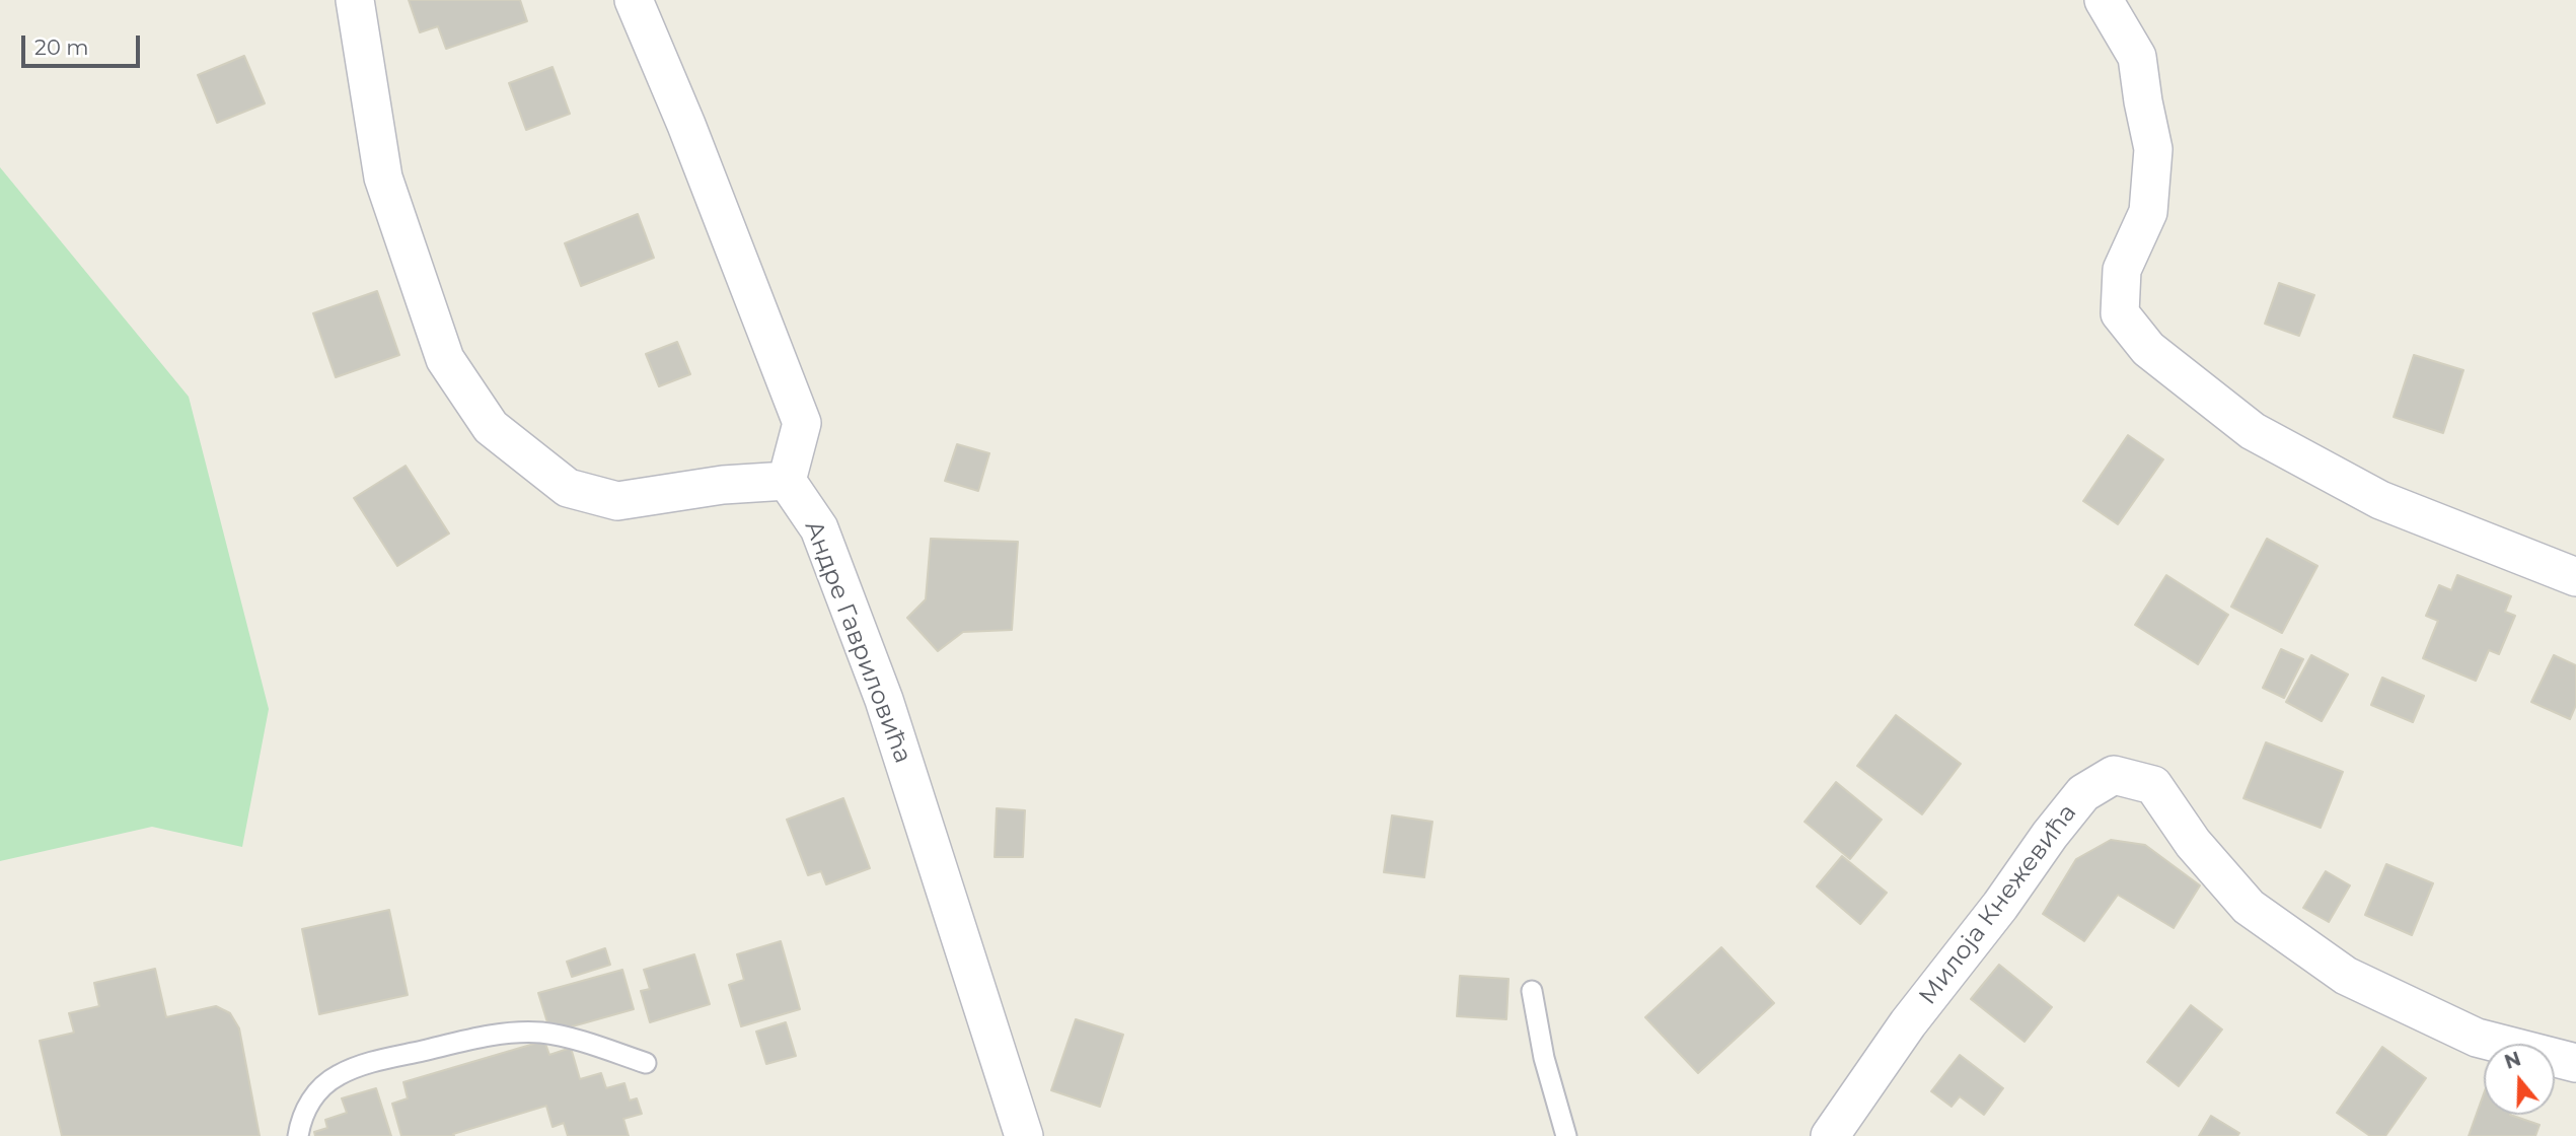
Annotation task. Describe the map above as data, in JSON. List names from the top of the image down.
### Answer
{
  "streets": {
    "street": ["Андре Гавриловића", "Милоја Кнежевића"]
  },
  "scale_bar": "20 m",
  "north": "top"
}
